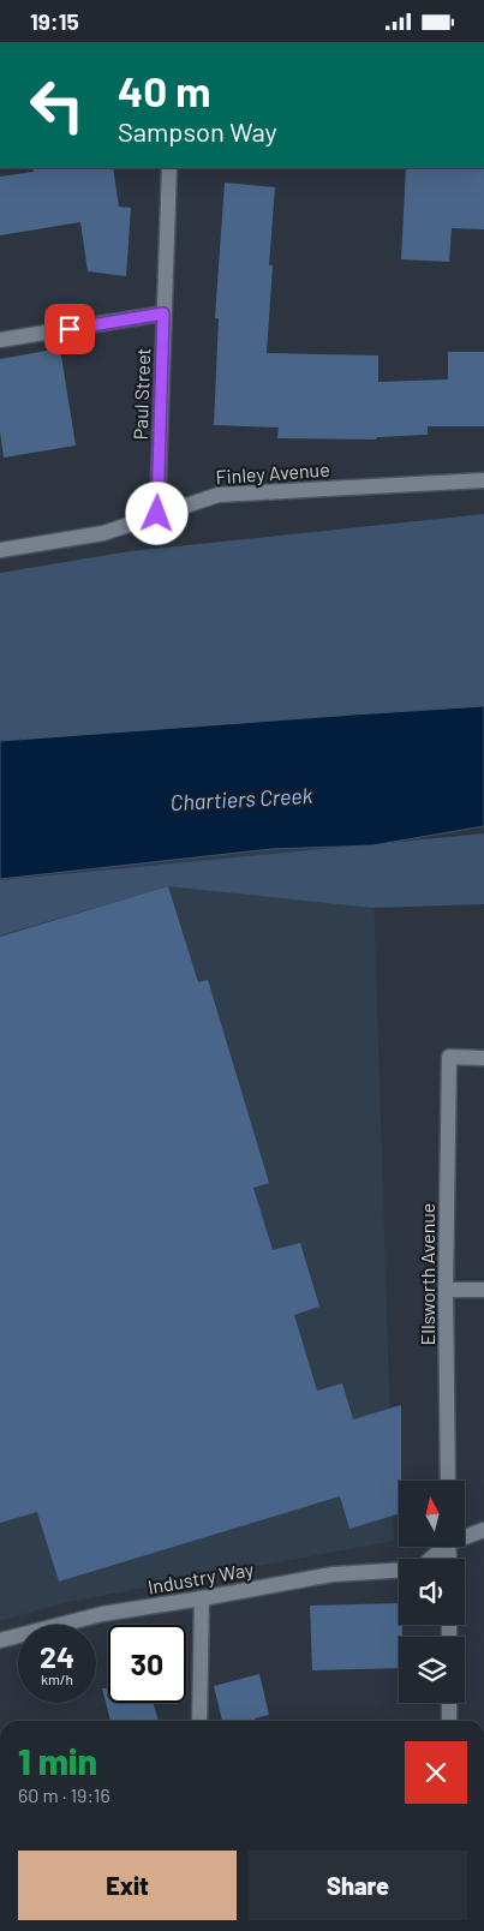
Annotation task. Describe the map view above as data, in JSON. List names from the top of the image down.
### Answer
{
  "streets": {
    "street": [
      "Paul Street",
      "Finley Avenue",
      "Ellsworth Avenue",
      "Industry Way"
    ]
  },
  "crossings": [
    ["Paul Street", "Finley Avenue"]
  ],
  "water": ["Chartiers Creek"],
  "north": "top",
  "page": {
    "status": "19:15",
    "turn": ["40 m", "Sampson Way"],
    "speed": "24 km/h",
    "limit": "30",
    "heading": ["1 min", "60 m · 19:16"],
    "buttons": ["Exit", "Share"]
  }
}
